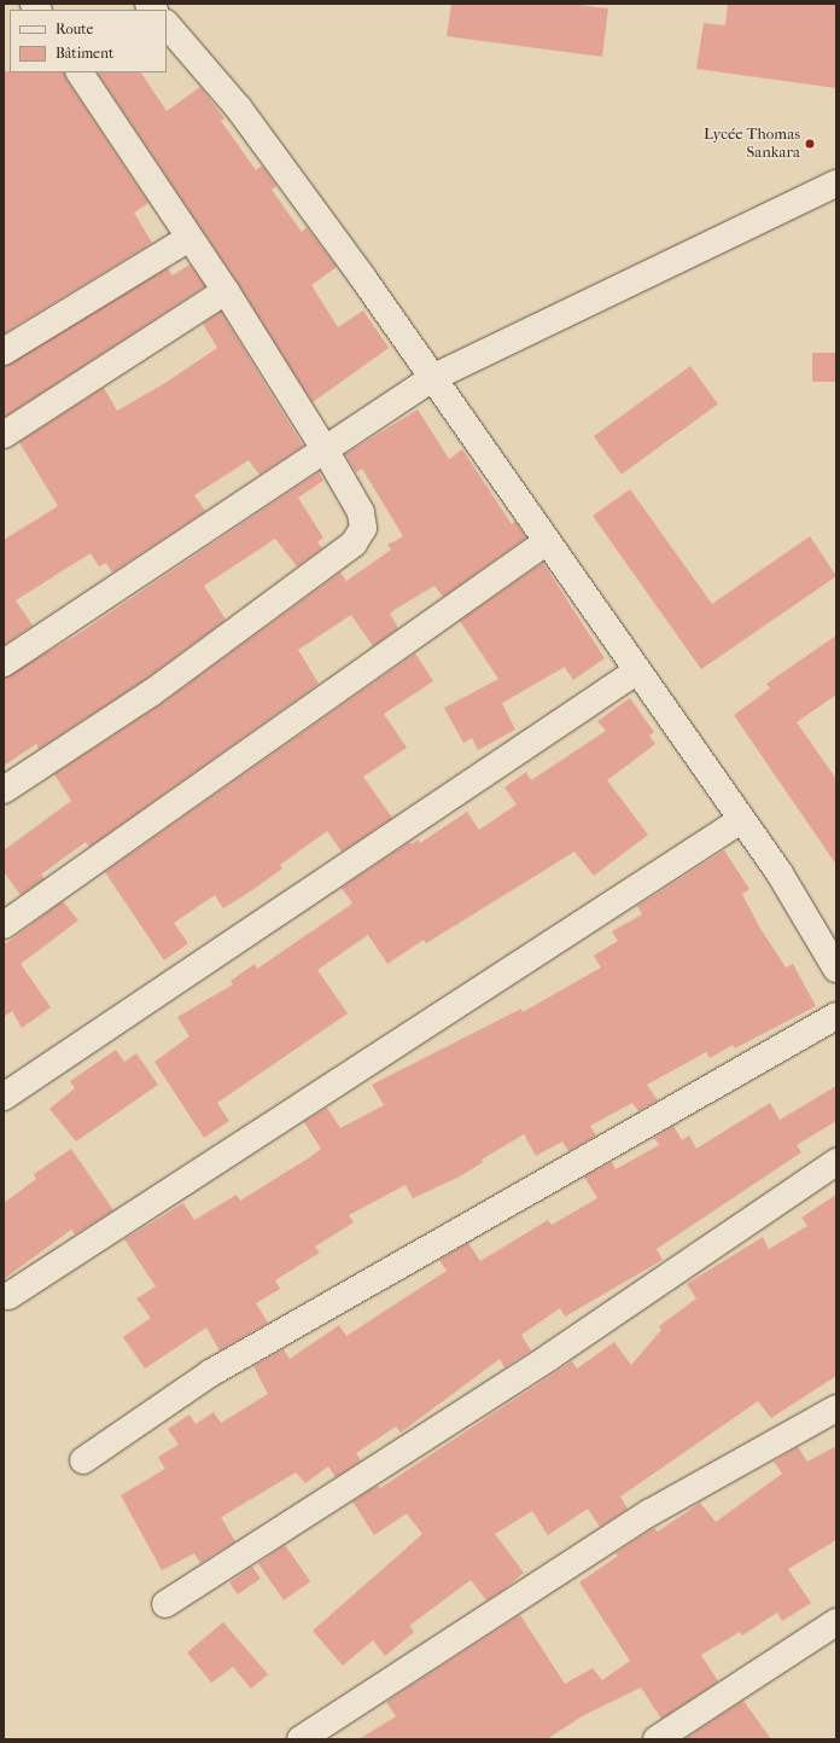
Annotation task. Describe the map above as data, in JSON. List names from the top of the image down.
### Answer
{
  "places": ["Lycée Thomas Sankara"],
  "legend": ["Route", "Bâtiment"]
}
